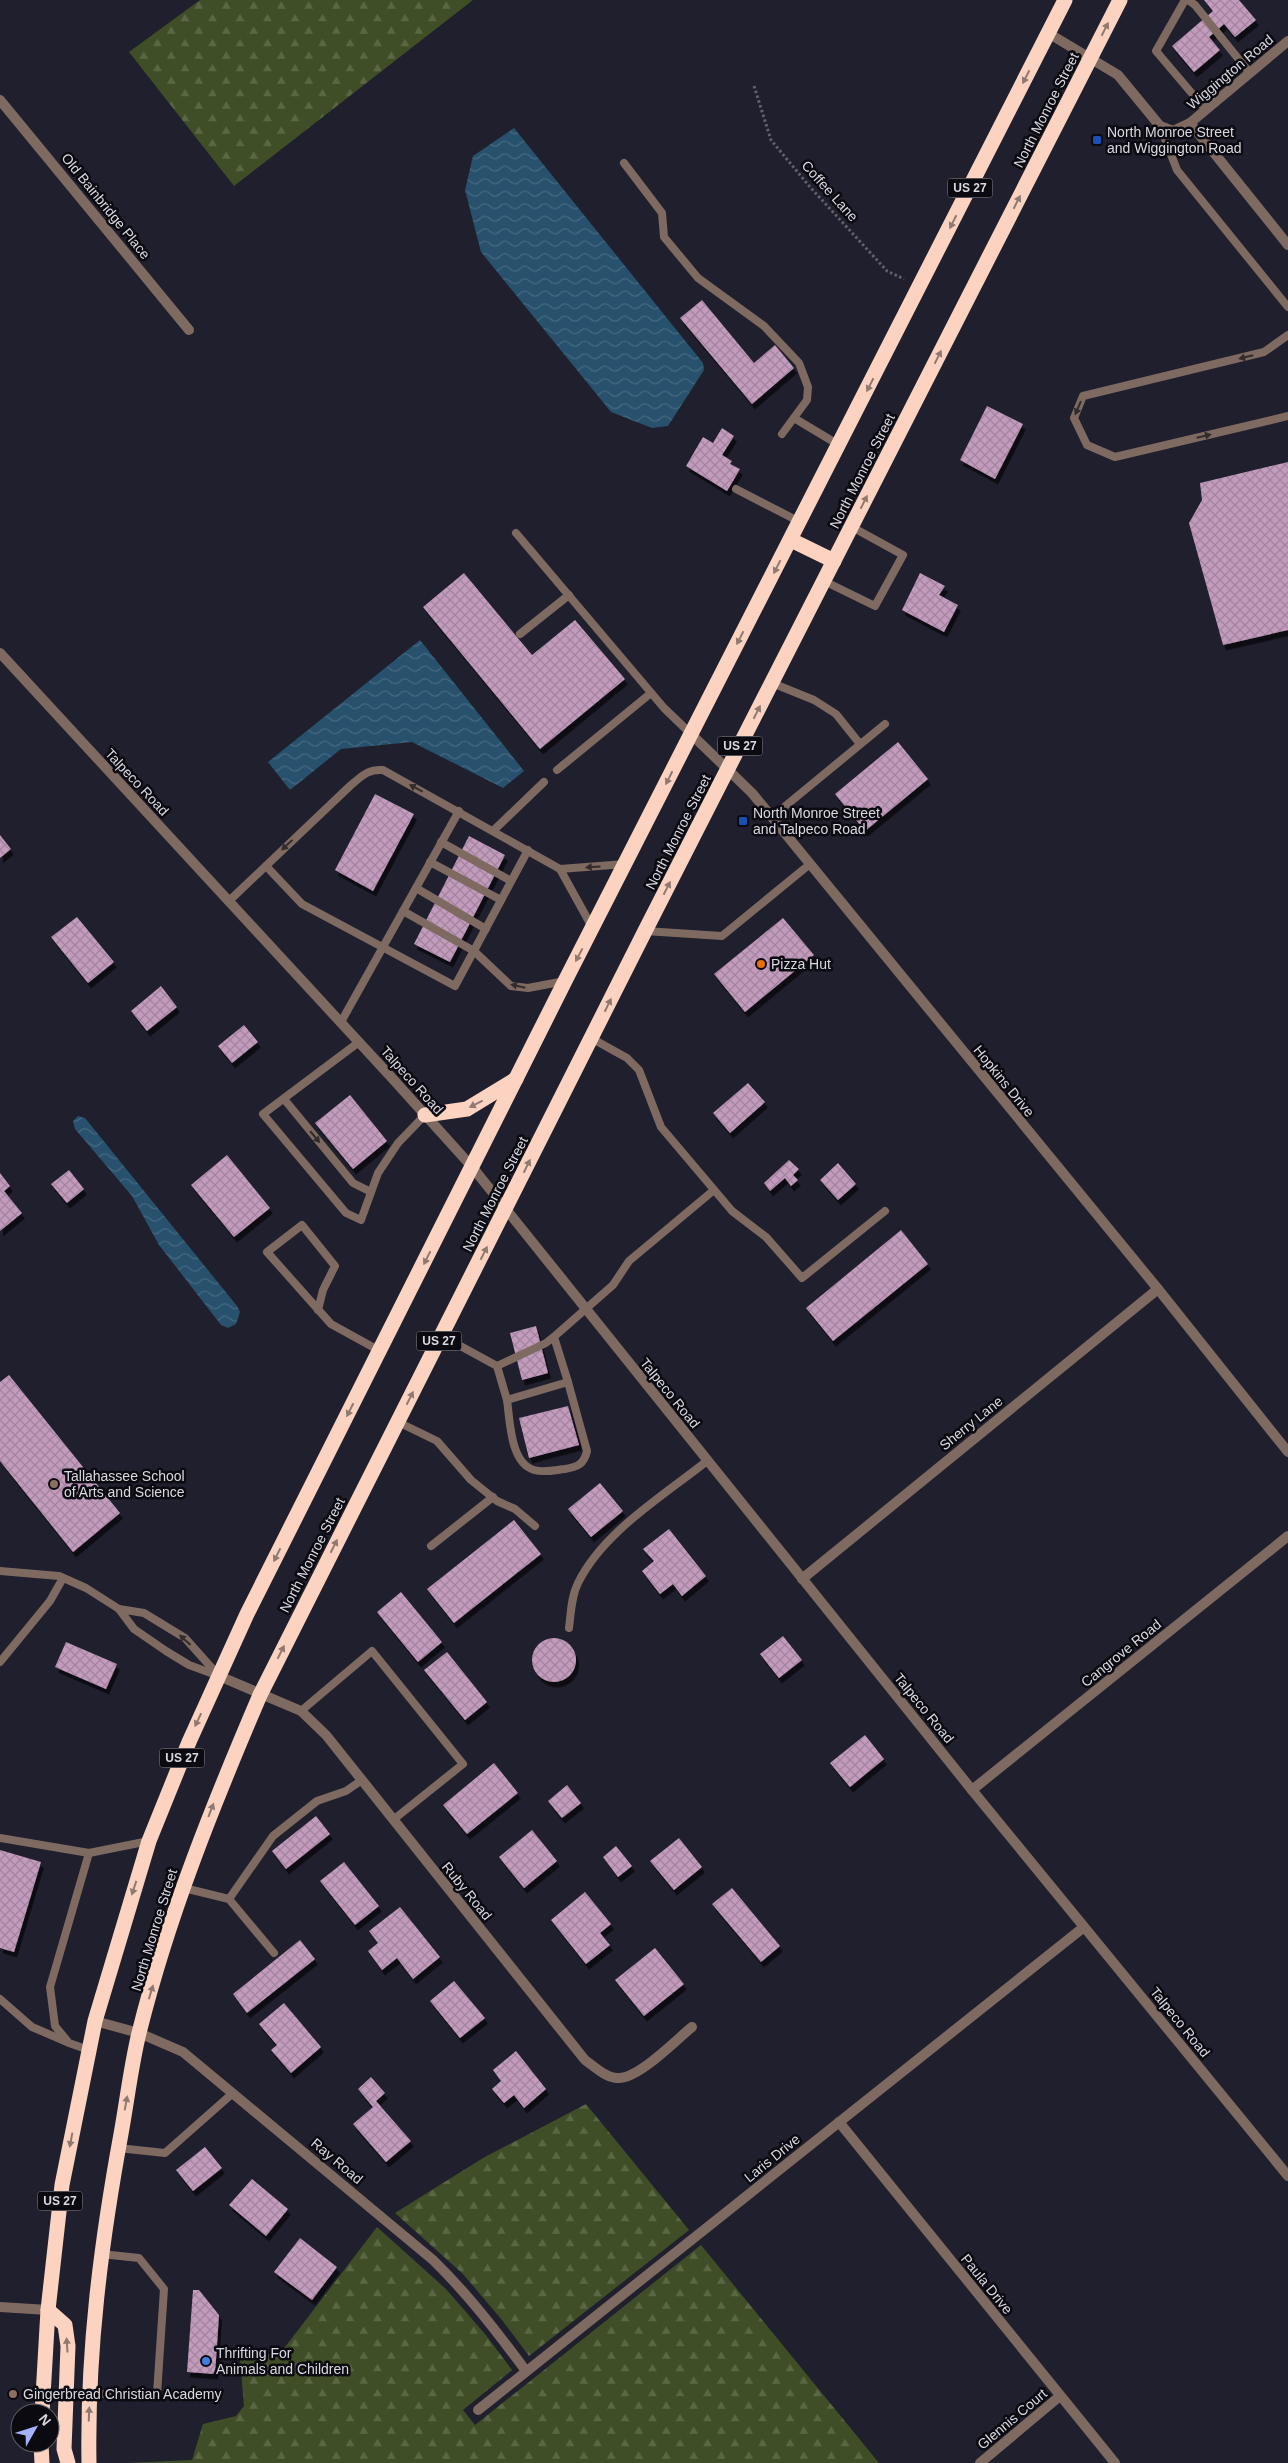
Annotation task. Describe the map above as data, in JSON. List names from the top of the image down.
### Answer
{
  "streets": {
    "highway": ["North Monroe Street", "US 27"],
    "street": [
      "Wiggington Road",
      "Old Bainbridge Place",
      "Talpeco Road",
      "Hopkins Drive",
      "Sherry Lane",
      "Cangrove Road",
      "Ruby Road",
      "Laris Drive",
      "Ray Road",
      "Paula Drive",
      "Glennis Court"
    ],
    "path": ["Coffee Lane"]
  },
  "crossings": [
    ["North Monroe Street", "Talpeco Road"],
    ["North Monroe Street", "Hopkins Drive"],
    ["North Monroe Street", "Ruby Road"],
    ["North Monroe Street", "Ray Road"],
    ["US 27", "Coffee Lane"],
    ["US 27", "Talpeco Road"],
    ["US 27", "Hopkins Drive"],
    ["US 27", "Ruby Road"],
    ["US 27", "Ray Road"],
    ["Talpeco Road", "Sherry Lane"],
    ["Talpeco Road", "Cangrove Road"],
    ["Talpeco Road", "Laris Drive"],
    ["Hopkins Drive", "Sherry Lane"],
    ["Laris Drive", "Ray Road"],
    ["Laris Drive", "Paula Drive"],
    ["Paula Drive", "Glennis Court"]
  ],
  "places": {
    "transit": ["North Monroe Street and Wiggington Road", "North Monroe Street and Talpeco Road"],
    "other": [
      "Pizza Hut",
      "Tallahassee School of Arts and Science",
      "Thrifting For Animals and Children",
      "Gingerbread Christian Academy"
    ]
  },
  "north": "top right"
}
